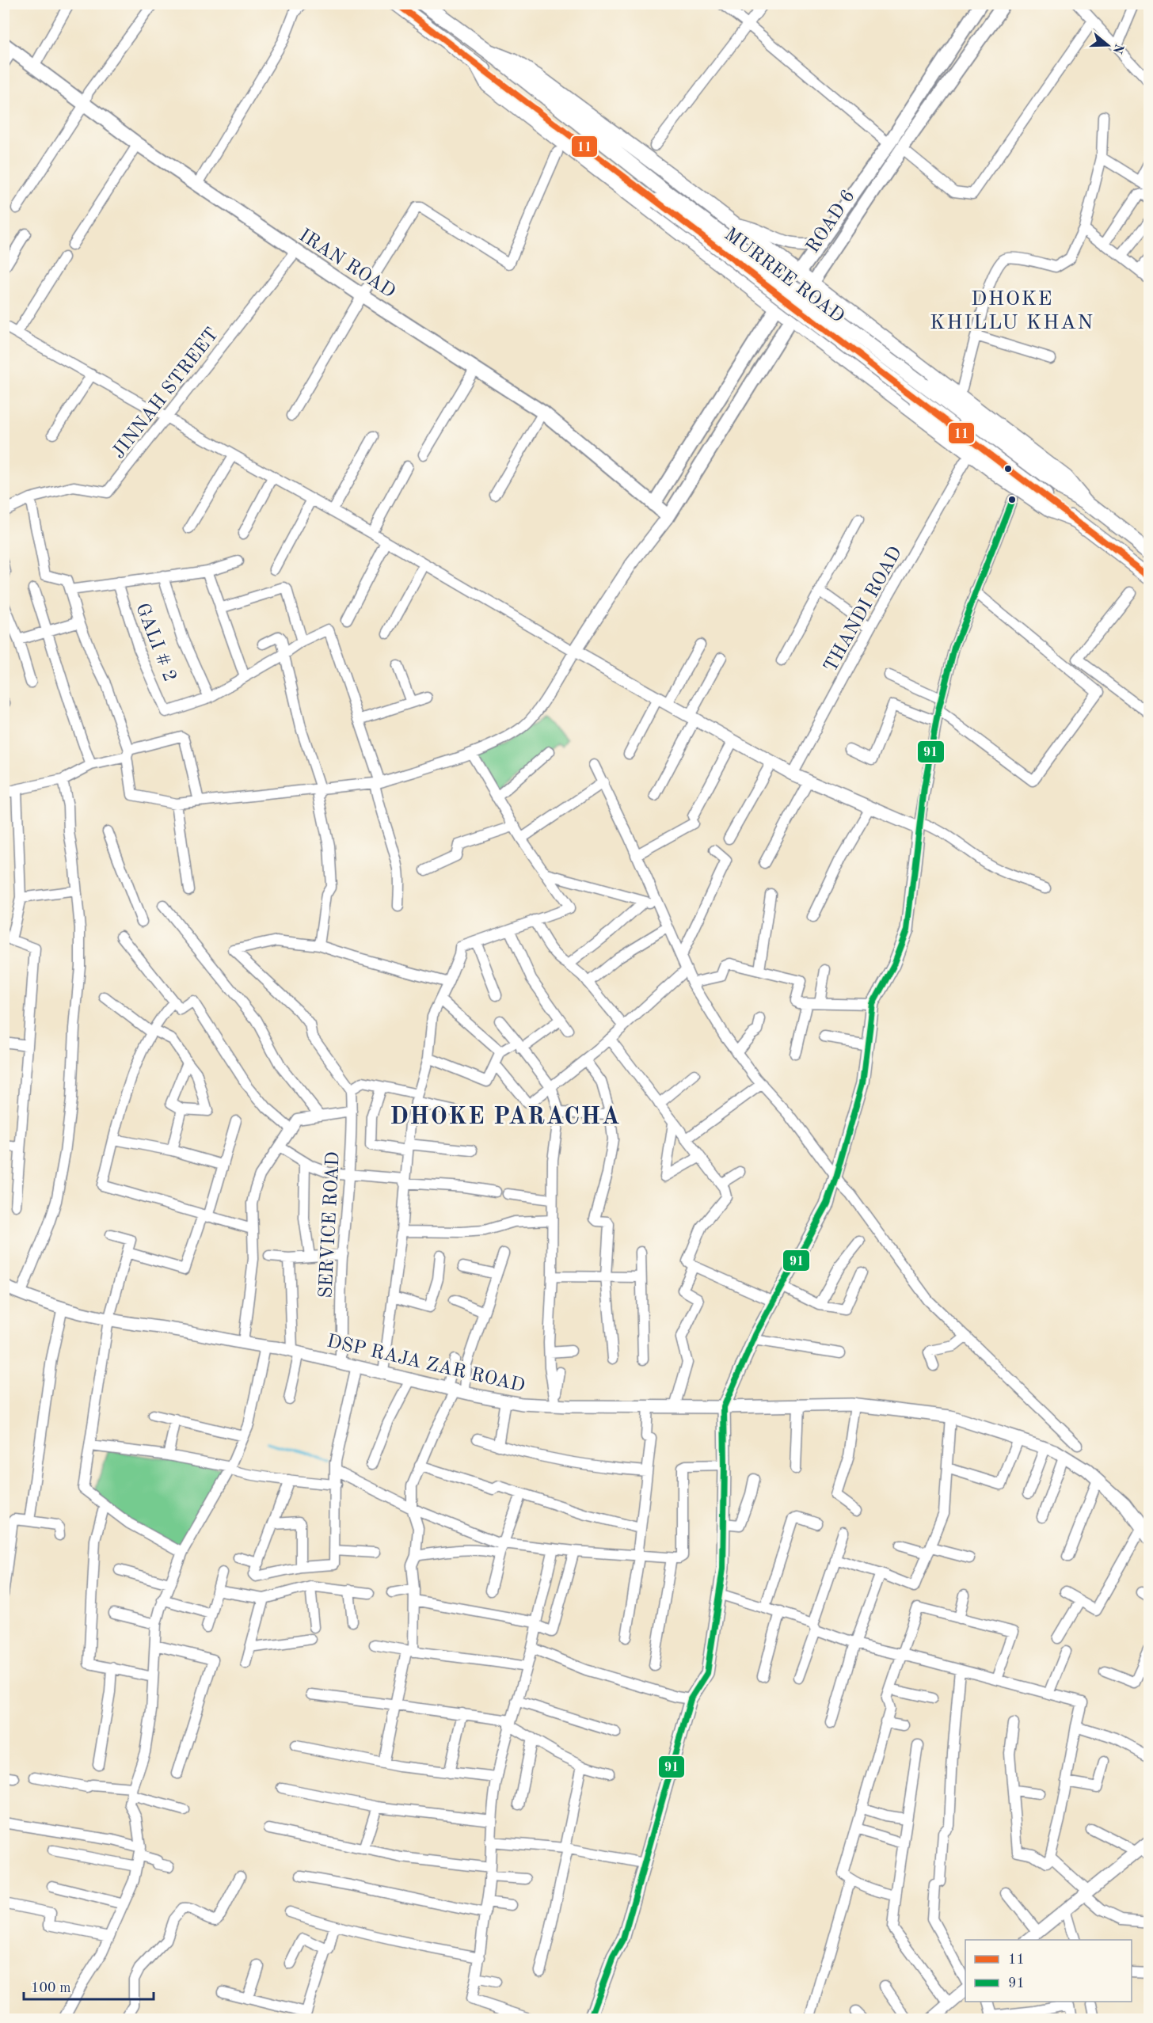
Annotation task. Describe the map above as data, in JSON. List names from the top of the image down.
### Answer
{
  "streets": {
    "main road": ["ROAD 6", "IRAN ROAD", "MURREE ROAD"],
    "street": [
      "JINNAH STREET",
      "THANDI ROAD",
      "GALI # 2",
      "SERVICE ROAD",
      "DSP RAJA ZAR ROAD"
    ]
  },
  "crossings": [
    ["ROAD 6", "IRAN ROAD"],
    ["IRAN ROAD", "JINNAH STREET"],
    ["SERVICE ROAD", "DSP RAJA ZAR ROAD"]
  ],
  "districts": ["DHOKE KHILLU KHAN", "DHOKE PARACHA"],
  "lines": ["transit line 11", "transit line 91"],
  "legend": ["11", "91"],
  "scale_bar": "100 m",
  "north": "right"
}
